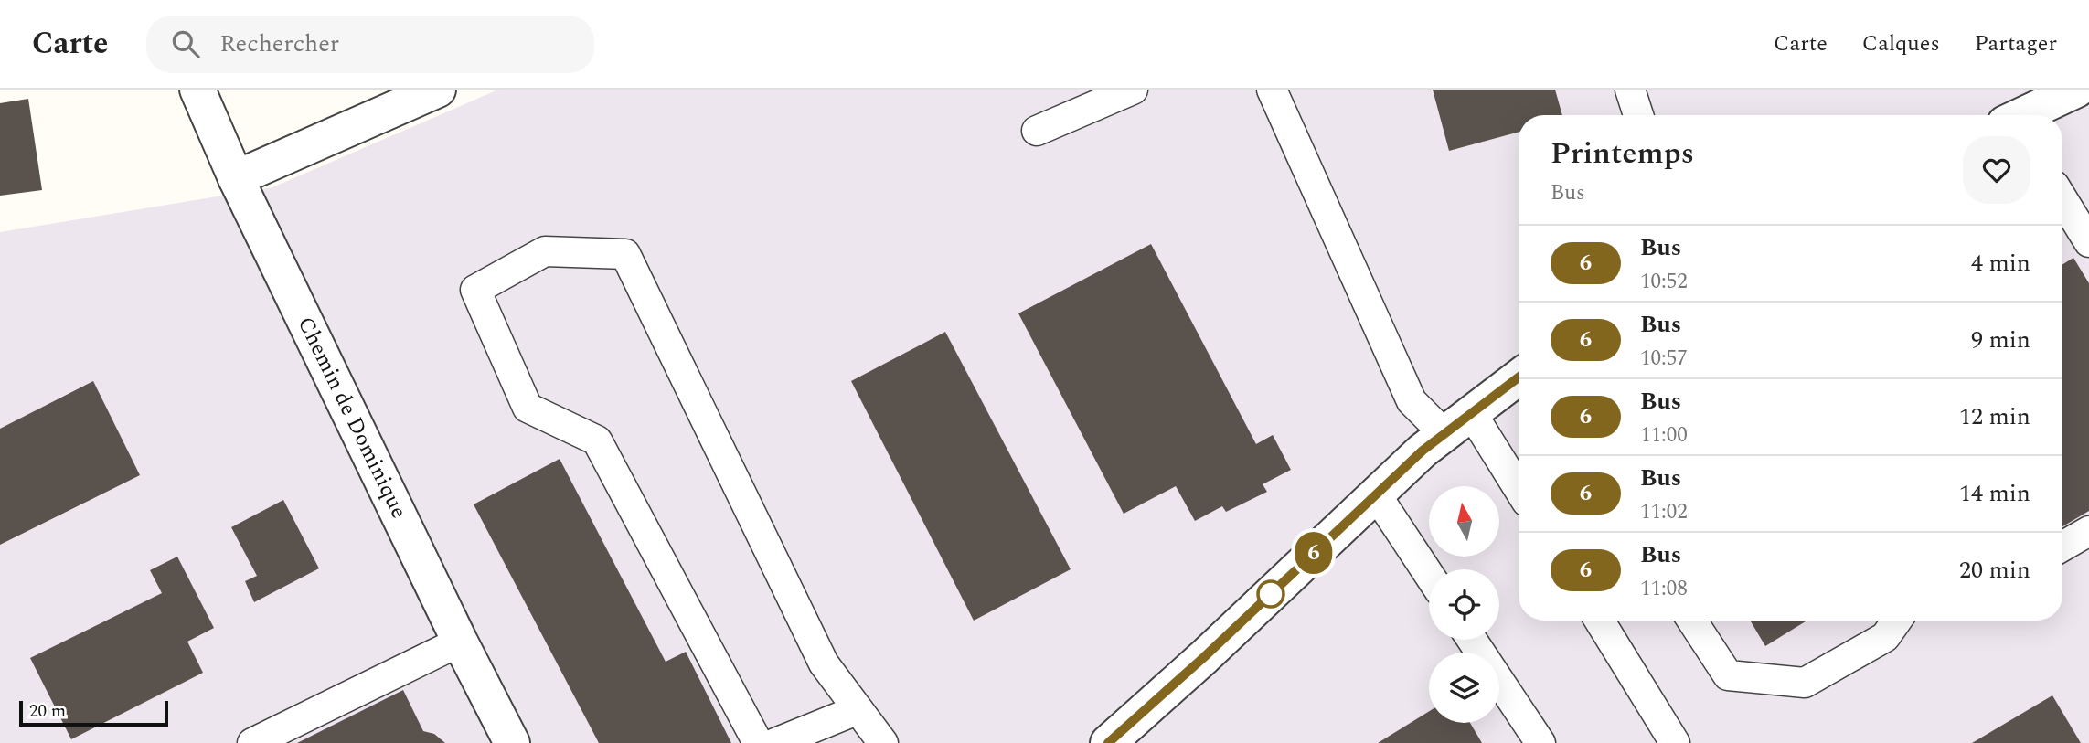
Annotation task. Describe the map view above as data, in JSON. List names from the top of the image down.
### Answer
{
  "streets": {
    "street": ["Chemin de Dominique"]
  },
  "lines": ["bus line 6"],
  "scale_bar": "20 m",
  "north": "top",
  "page": {
    "header": "Carte",
    "search": "Rechercher",
    "nav": ["Carte", "Calques", "Partager"],
    "on_map": "6",
    "heading": ["Printemps", "Bus"],
    "list": [
      {
        "mark": "6",
        "name": "Bus",
        "note": "10:52",
        "value": "4 min"
      },
      {
        "mark": "6",
        "name": "Bus",
        "note": "10:57",
        "value": "9 min"
      },
      {
        "mark": "6",
        "name": "Bus",
        "note": "11:00",
        "value": "12 min"
      },
      {
        "mark": "6",
        "name": "Bus",
        "note": "11:02",
        "value": "14 min"
      },
      {
        "mark": "6",
        "name": "Bus",
        "note": "11:08",
        "value": "20 min"
      }
    ],
    "scale": "20 m"
  }
}
